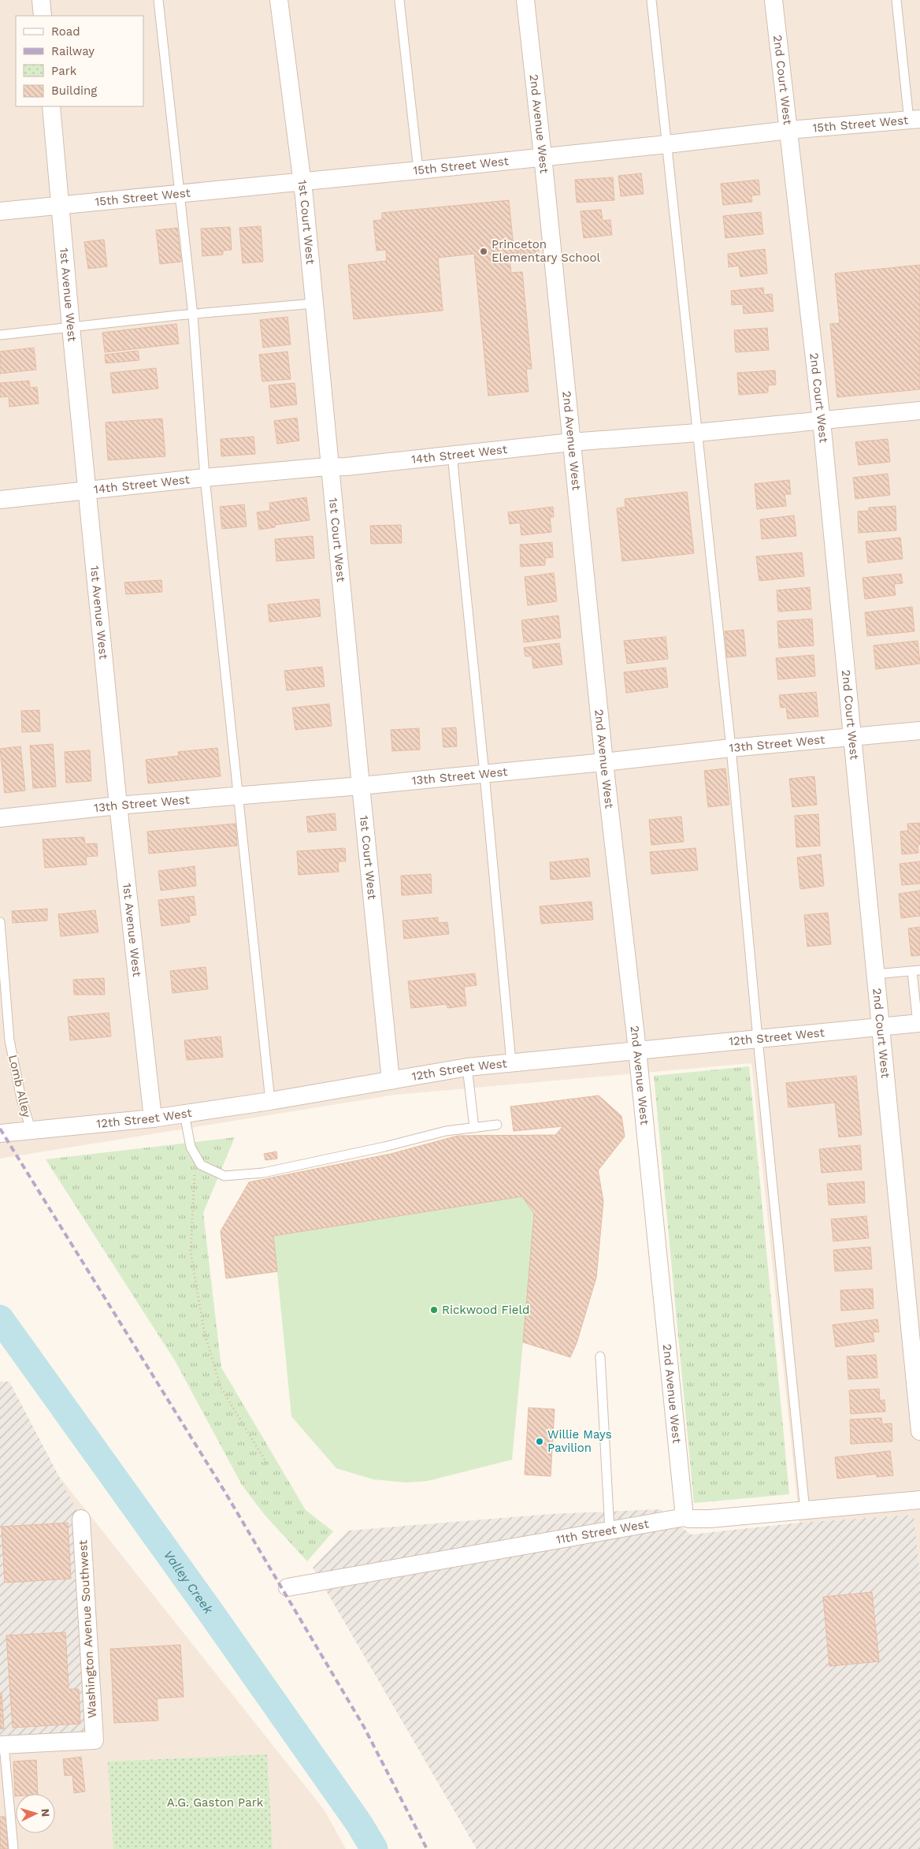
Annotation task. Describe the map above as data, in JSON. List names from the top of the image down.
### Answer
{
  "streets": {
    "street": [
      "2nd Court West",
      "2nd Avenue West",
      "15th Street West",
      "1st Court West",
      "1st Avenue West",
      "14th Street West",
      "13th Street West",
      "12th Street West",
      "11th Street West",
      "Washington Avenue Southwest"
    ],
    "lane": ["Lomb Alley"]
  },
  "crossings": [
    ["2nd Court West", "15th Street West"],
    ["2nd Court West", "14th Street West"],
    ["2nd Court West", "13th Street West"],
    ["2nd Court West", "12th Street West"],
    ["2nd Avenue West", "15th Street West"],
    ["2nd Avenue West", "14th Street West"],
    ["2nd Avenue West", "13th Street West"],
    ["2nd Avenue West", "12th Street West"],
    ["2nd Avenue West", "11th Street West"],
    ["15th Street West", "1st Court West"],
    ["15th Street West", "1st Avenue West"],
    ["1st Court West", "14th Street West"],
    ["1st Court West", "13th Street West"],
    ["1st Court West", "12th Street West"],
    ["1st Avenue West", "14th Street West"],
    ["1st Avenue West", "13th Street West"],
    ["1st Avenue West", "12th Street West"],
    ["12th Street West", "Lomb Alley"]
  ],
  "water": ["Valley Creek"],
  "parks": ["A.G. Gaston Park"],
  "places": ["Princeton Elementary School", "Rickwood Field", "Willie Mays Pavilion"],
  "legend": [
    "Road",
    "Railway",
    "Park",
    "Building"
  ],
  "north": "right"
}
